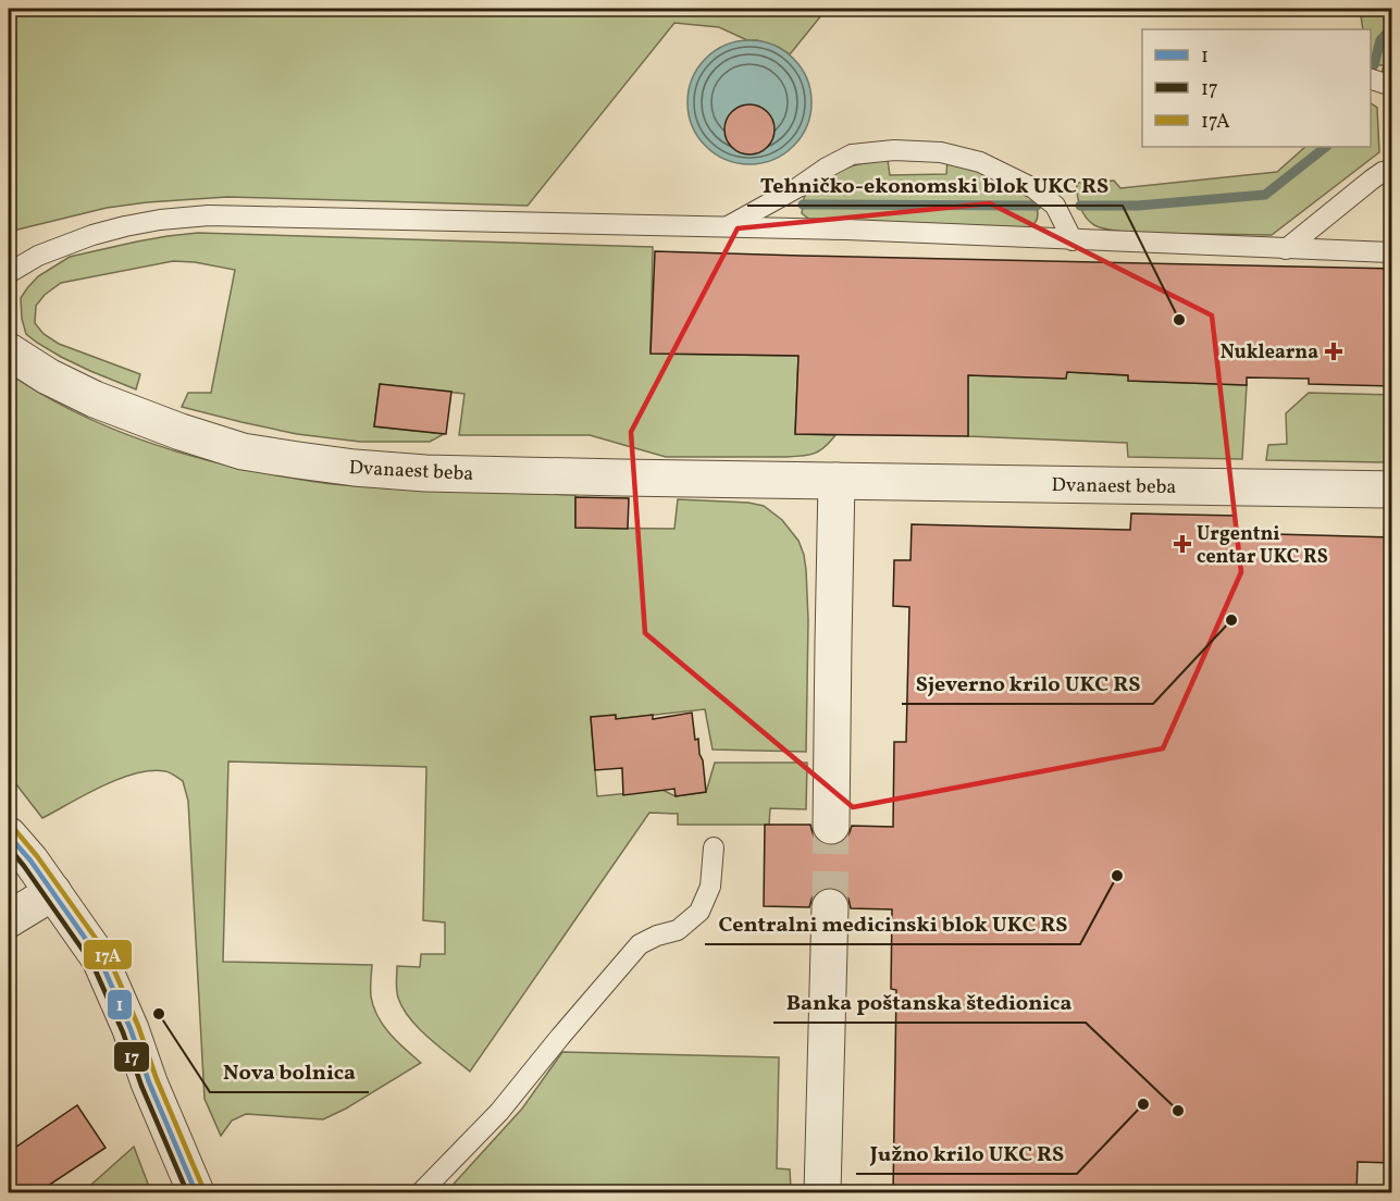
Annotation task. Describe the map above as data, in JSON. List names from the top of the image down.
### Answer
{
  "streets": {
    "street": ["Dvanaest beba"]
  },
  "places": {
    "other": [
      "Tehničko-ekonomski blok UKC RS",
      "Sjeverno krilo UKC RS",
      "Centralni medicinski blok UKC RS",
      "Nova bolnica",
      "Južno krilo UKC RS",
      "Banka poštanska štedionica"
    ],
    "health": ["Nuklearna", "Urgentni centar UKC RS"]
  },
  "lines": ["transit line 17A", "transit line 1", "transit line 17"],
  "legend": ["1", "17", "17A"]
}
